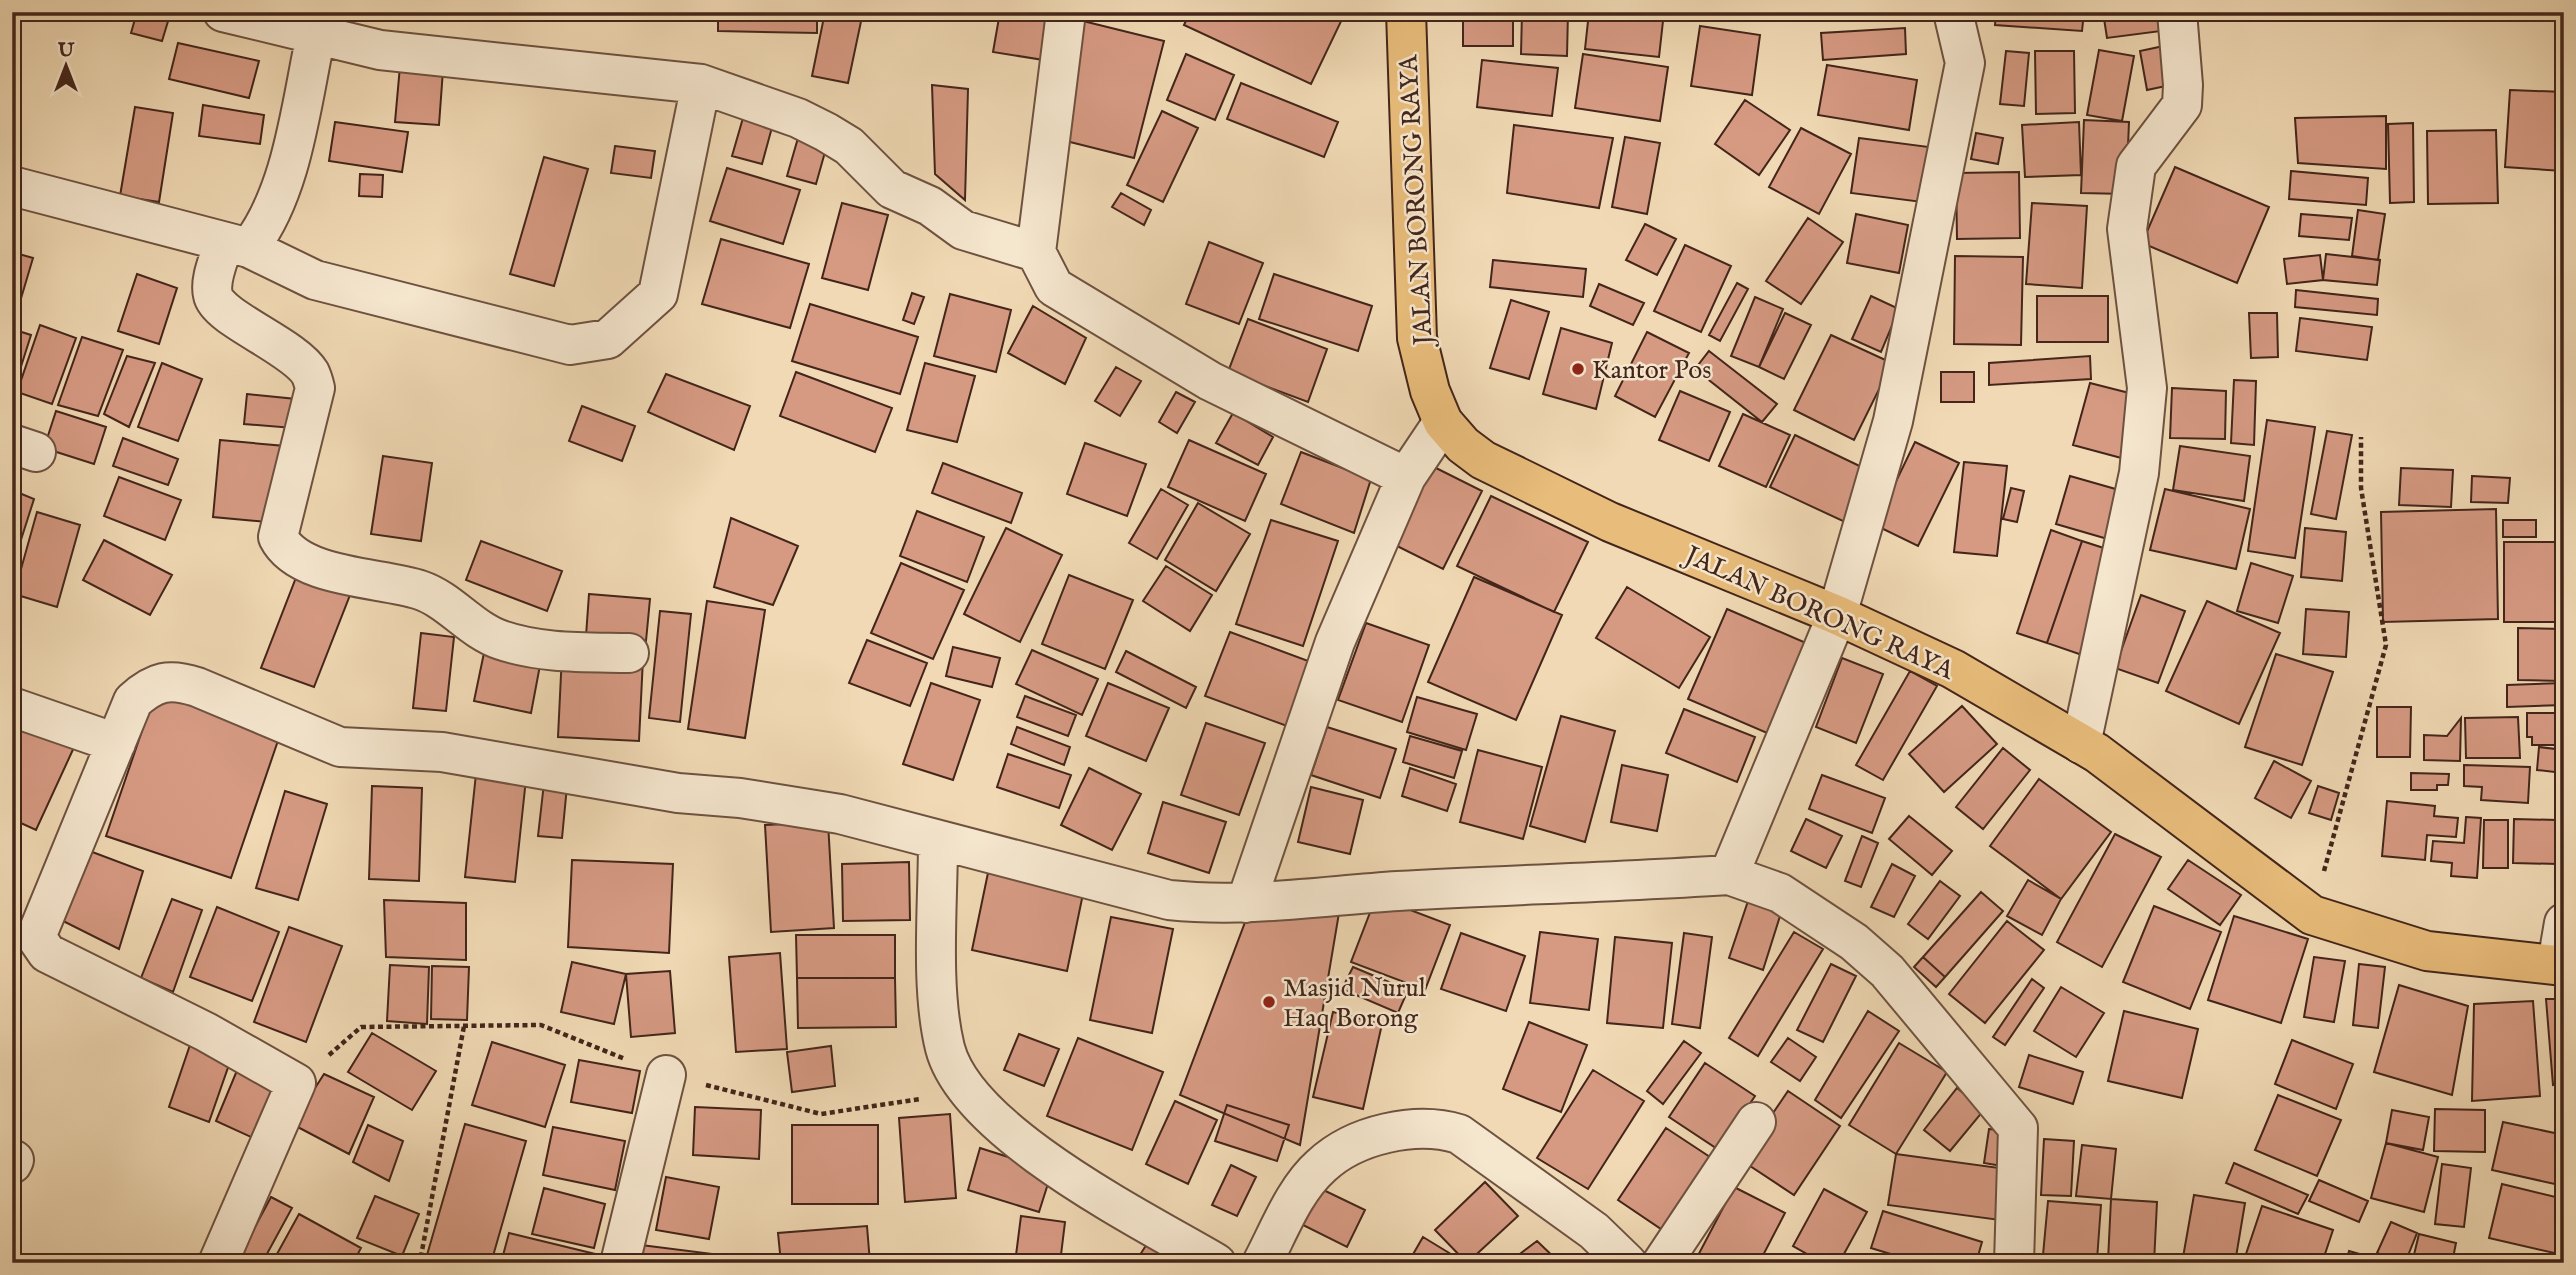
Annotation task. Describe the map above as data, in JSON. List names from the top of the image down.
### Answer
{
  "streets": {
    "main road": ["JALAN BORONG RAYA"]
  },
  "places": ["Kantor Pos", "Masjid Nurul Haq Borong"],
  "north": "top"
}
